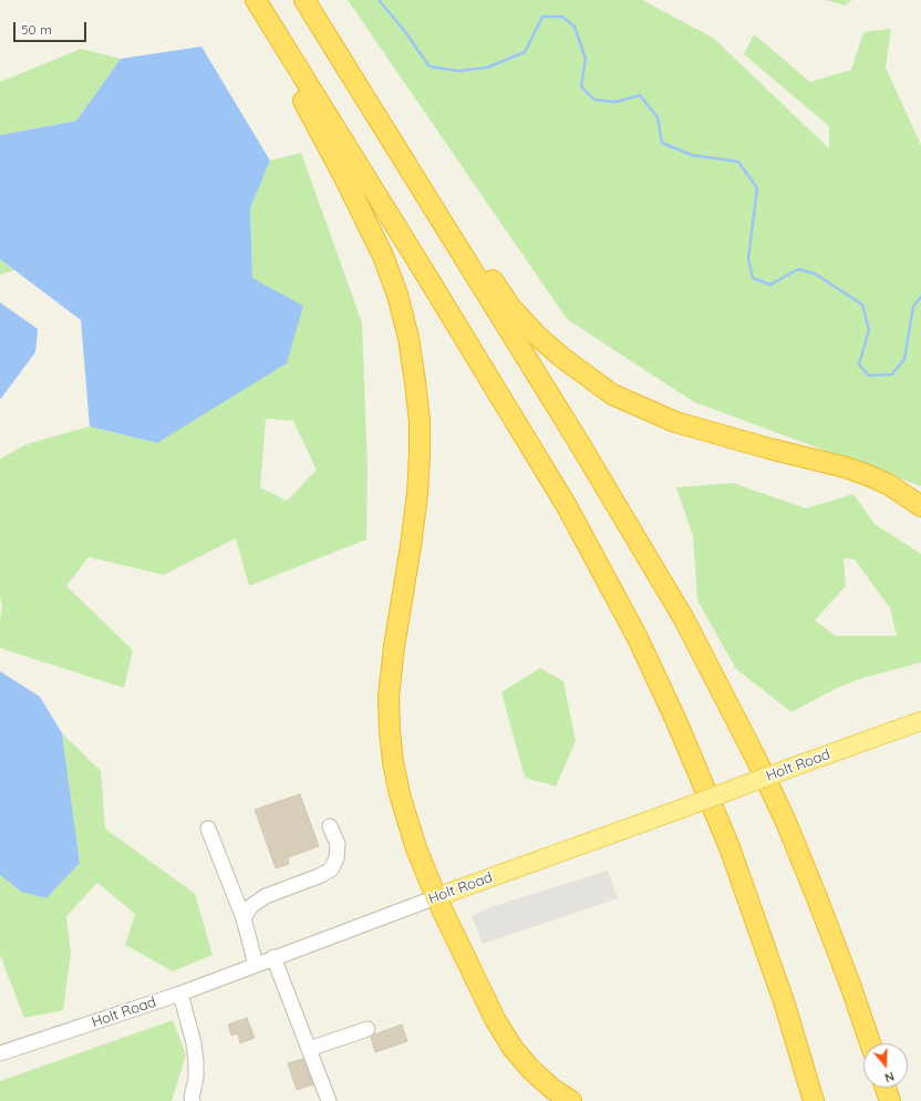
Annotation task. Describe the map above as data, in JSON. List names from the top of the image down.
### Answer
{
  "streets": {
    "main road": ["Holt Road"]
  },
  "scale_bar": "50 m",
  "north": "bottom"
}
